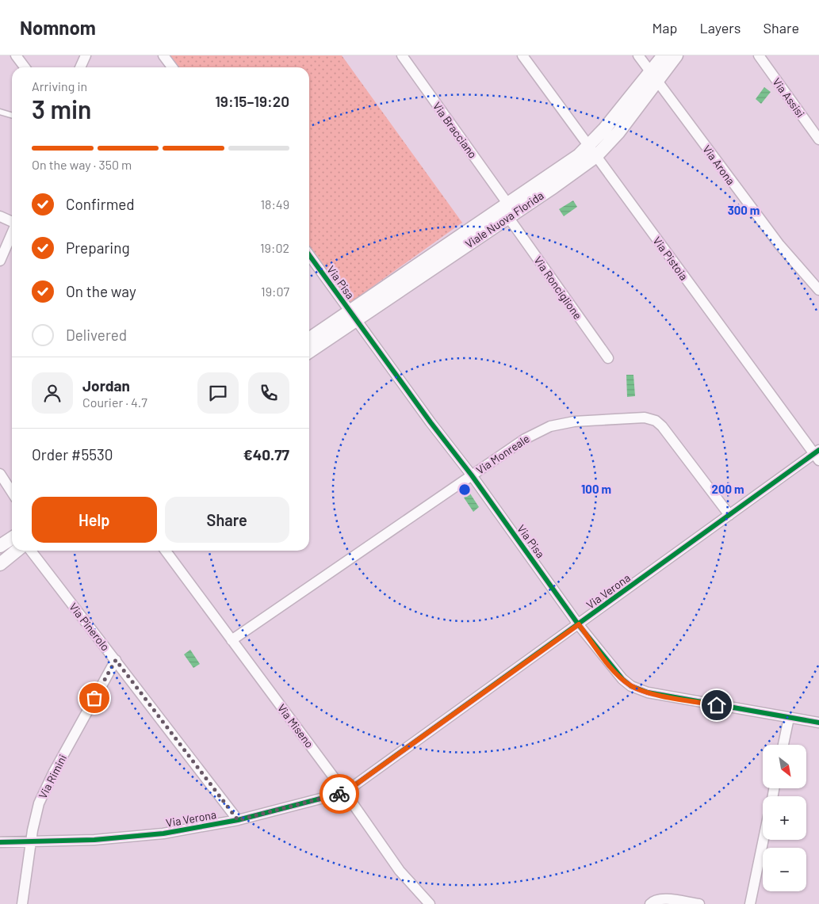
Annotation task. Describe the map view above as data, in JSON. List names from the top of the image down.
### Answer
{
  "streets": {
    "street": [
      "Via Assisi",
      "Via Bracciano",
      "Via Arona",
      "Viale Nuova Florida",
      "Via Pistoia",
      "Via Pisa",
      "Via Ronciglione",
      "Via Monreale",
      "Via Verona",
      "Via Pinerolo",
      "Via Miseno",
      "Via Rimini"
    ]
  },
  "crossings": [
    ["Via Bracciano", "Viale Nuova Florida"],
    ["Via Arona", "Viale Nuova Florida"],
    ["Viale Nuova Florida", "Via Pistoia"],
    ["Viale Nuova Florida", "Via Pisa"],
    ["Viale Nuova Florida", "Via Ronciglione"],
    ["Via Pistoia", "Via Verona"],
    ["Via Pisa", "Via Monreale"],
    ["Via Pisa", "Via Verona"],
    ["Via Monreale", "Via Verona"],
    ["Via Monreale", "Via Miseno"],
    ["Via Verona", "Via Pinerolo"],
    ["Via Verona", "Via Miseno"],
    ["Via Verona", "Via Rimini"],
    ["Via Pinerolo", "Via Rimini"]
  ],
  "north": "bottom right",
  "page": {
    "header": "Nomnom",
    "nav": ["Map", "Layers", "Share"],
    "heading": ["3 min", "Arriving in", "19:15–19:20"],
    "panel": [
      "Jordan",
      "Courier · 4.7",
      "Order #5530",
      "€40.77"
    ],
    "bar": "On the way · 350 m",
    "list": [
      ["Confirmed", "18:49"],
      ["Preparing", "19:02"],
      ["On the way", "19:07"],
      "Delivered"
    ],
    "buttons": ["Help", "Share"],
    "map_buttons": ["+", "−"]
  },
  "rings": ["300 m", "100 m", "200 m"]
}
